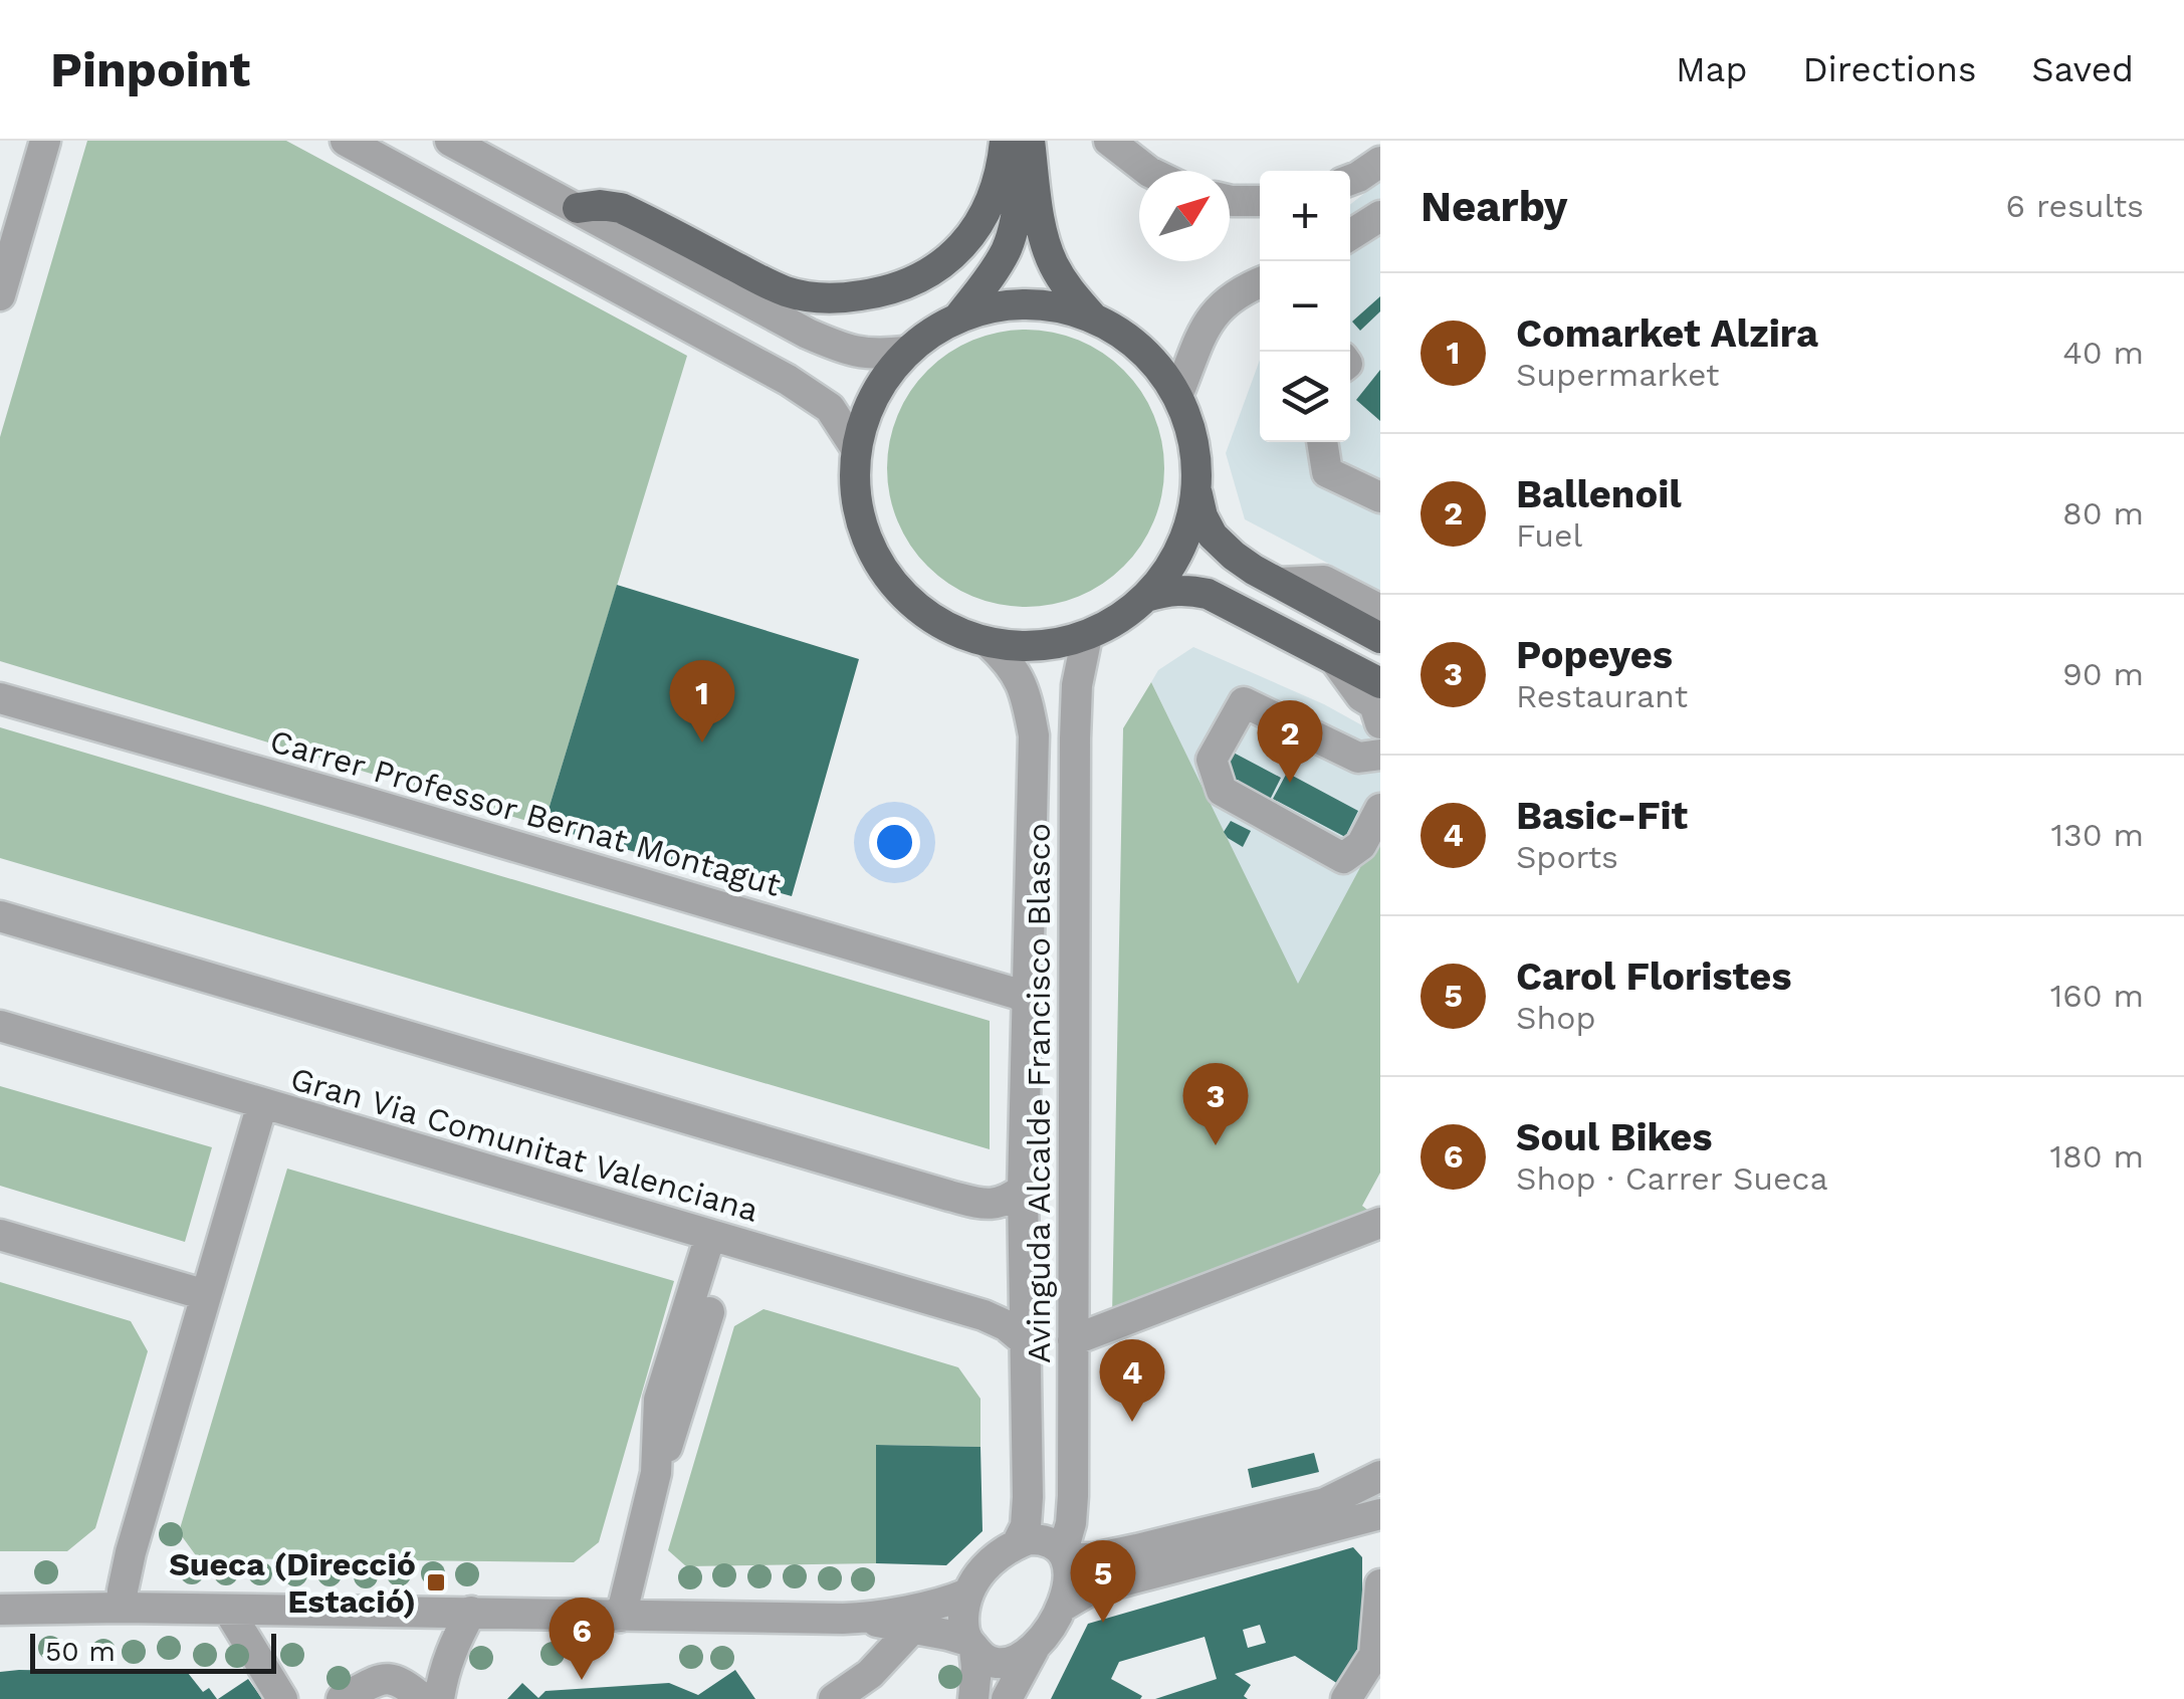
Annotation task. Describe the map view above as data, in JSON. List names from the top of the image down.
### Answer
{
  "streets": {
    "street": ["Carrer Professor Bernat Montagut", "Avinguda Alcalde Francisco Blasco", "Gran Via Comunitat Valenciana"]
  },
  "crossings": [
    ["Carrer Professor Bernat Montagut", "Avinguda Alcalde Francisco Blasco"],
    ["Avinguda Alcalde Francisco Blasco", "Gran Via Comunitat Valenciana"]
  ],
  "places": {
    "transit": ["Sueca (Direcció Estació)"]
  },
  "scale_bar": "50 m",
  "north": "top right",
  "page": {
    "header": "Pinpoint",
    "nav": ["Map", "Directions", "Saved"],
    "heading": ["Nearby", "6 results"],
    "map_buttons": ["+", "−"],
    "list": [
      {
        "mark": "1",
        "name": "Comarket Alzira",
        "note": "Supermarket",
        "value": "40 m"
      },
      {
        "mark": "2",
        "name": "Ballenoil",
        "note": "Fuel",
        "value": "80 m"
      },
      {
        "mark": "3",
        "name": "Popeyes",
        "note": "Restaurant",
        "value": "90 m"
      },
      {
        "mark": "4",
        "name": "Basic-Fit",
        "note": "Sports",
        "value": "130 m"
      },
      {
        "mark": "5",
        "name": "Carol Floristes",
        "note": "Shop",
        "value": "160 m"
      },
      {
        "mark": "6",
        "name": "Soul Bikes",
        "note": "Shop · Carrer Sueca",
        "value": "180 m"
      }
    ],
    "pins": [
      "1",
      "2",
      "3",
      "4",
      "5",
      "6"
    ],
    "scale": "50 m"
  }
}
